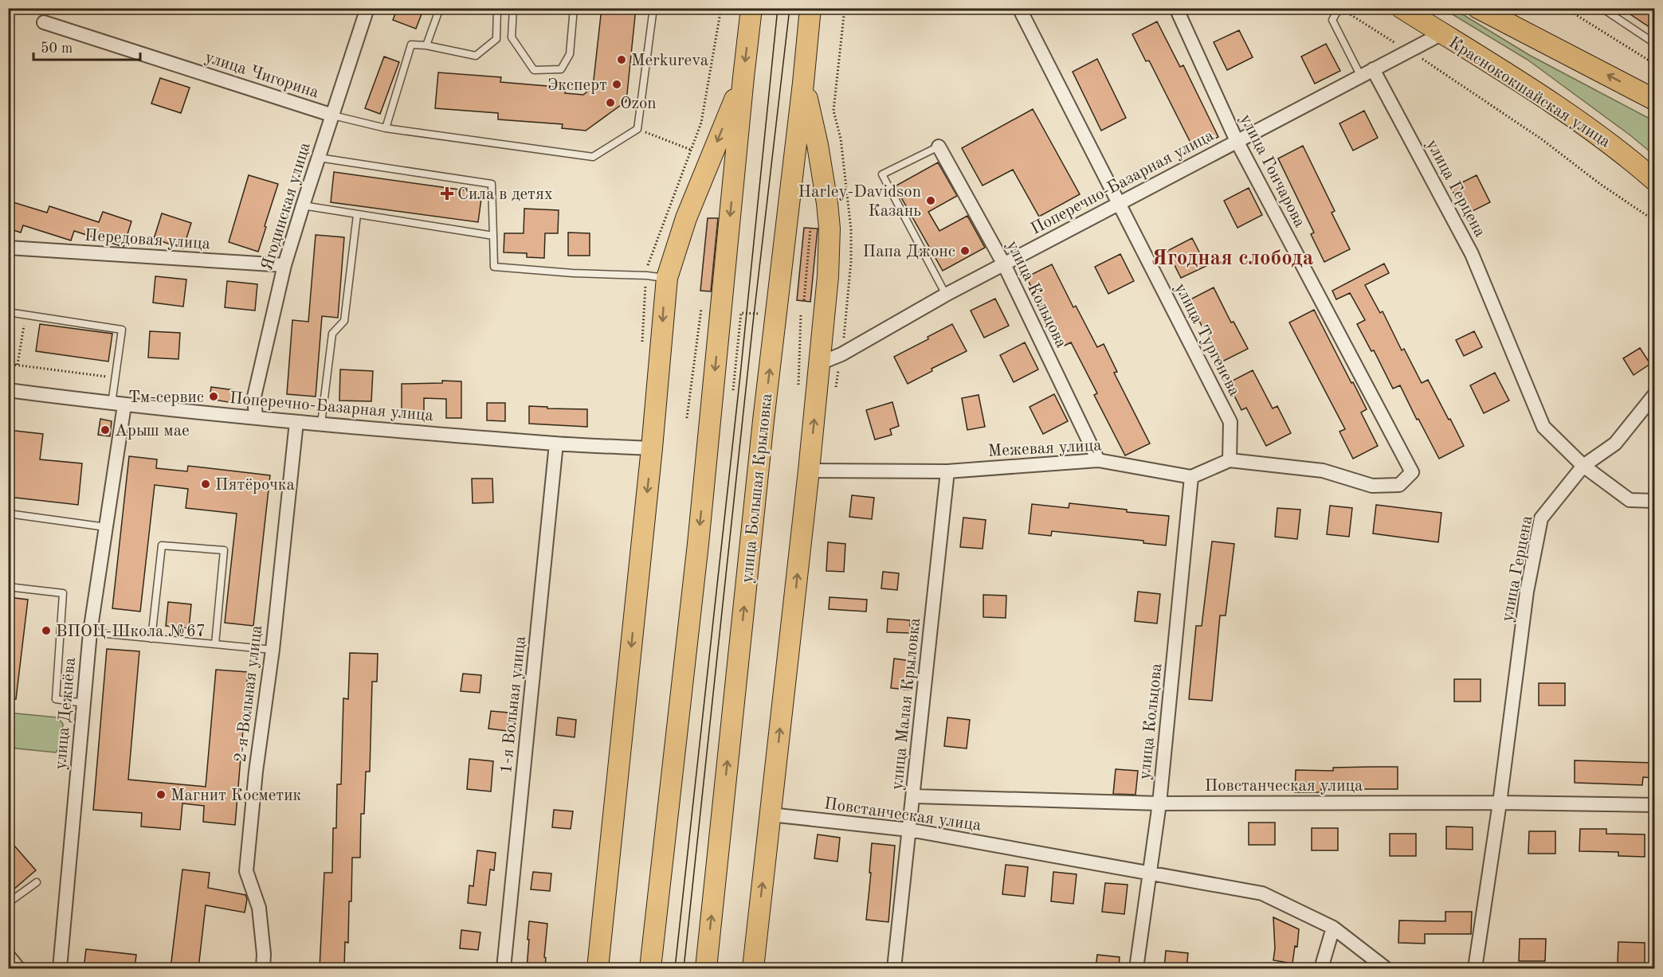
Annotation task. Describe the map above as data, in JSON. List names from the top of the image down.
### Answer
{
  "streets": {
    "main road": ["Краснококшайская улица", "улица Большая Крыловка"],
    "street": [
      "улица Чигорина",
      "улица Гончарова",
      "Поперечно-Базарная улица",
      "улица Герцена",
      "Ягодинская улица",
      "Передовая улица",
      "улица Кольцова",
      "улица Тургенева",
      "Межевая улица",
      "2-я Вольная улица",
      "улица Малая Крыловка",
      "1-я Вольная улица",
      "улица Дежнёва",
      "Повстанческая улица"
    ]
  },
  "crossings": [
    ["улица Чигорина", "Ягодинская улица"],
    ["Краснококшайская улица", "Поперечно-Базарная улица"],
    ["улица Гончарова", "Поперечно-Базарная улица"],
    ["улица Гончарова", "улица Тургенева"],
    ["Поперечно-Базарная улица", "улица Герцена"],
    ["Поперечно-Базарная улица", "Ягодинская улица"],
    ["Поперечно-Базарная улица", "улица Кольцова"],
    ["Поперечно-Базарная улица", "улица Тургенева"],
    ["Поперечно-Базарная улица", "2-я Вольная улица"],
    ["Поперечно-Базарная улица", "1-я Вольная улица"],
    ["Поперечно-Базарная улица", "улица Дежнёва"],
    ["улица Герцена", "Повстанческая улица"],
    ["Ягодинская улица", "Передовая улица"],
    ["улица Кольцова", "Межевая улица"],
    ["улица Кольцова", "Повстанческая улица"],
    ["Межевая улица", "улица Малая Крыловка"],
    ["улица Малая Крыловка", "Повстанческая улица"]
  ],
  "districts": ["Ягодная слобода"],
  "places": {
    "other": [
      "Merkureva",
      "Эксперт",
      "Ozon",
      "Harley-Davidson Казань",
      "Папа Джонс",
      "Тм-сервис",
      "Арыш мае",
      "Пятёрочка",
      "ВПОЦ-Школа №67",
      "Магнит Косметик"
    ],
    "health": ["Сила в детях"]
  },
  "scale_bar": "50 m"
}
